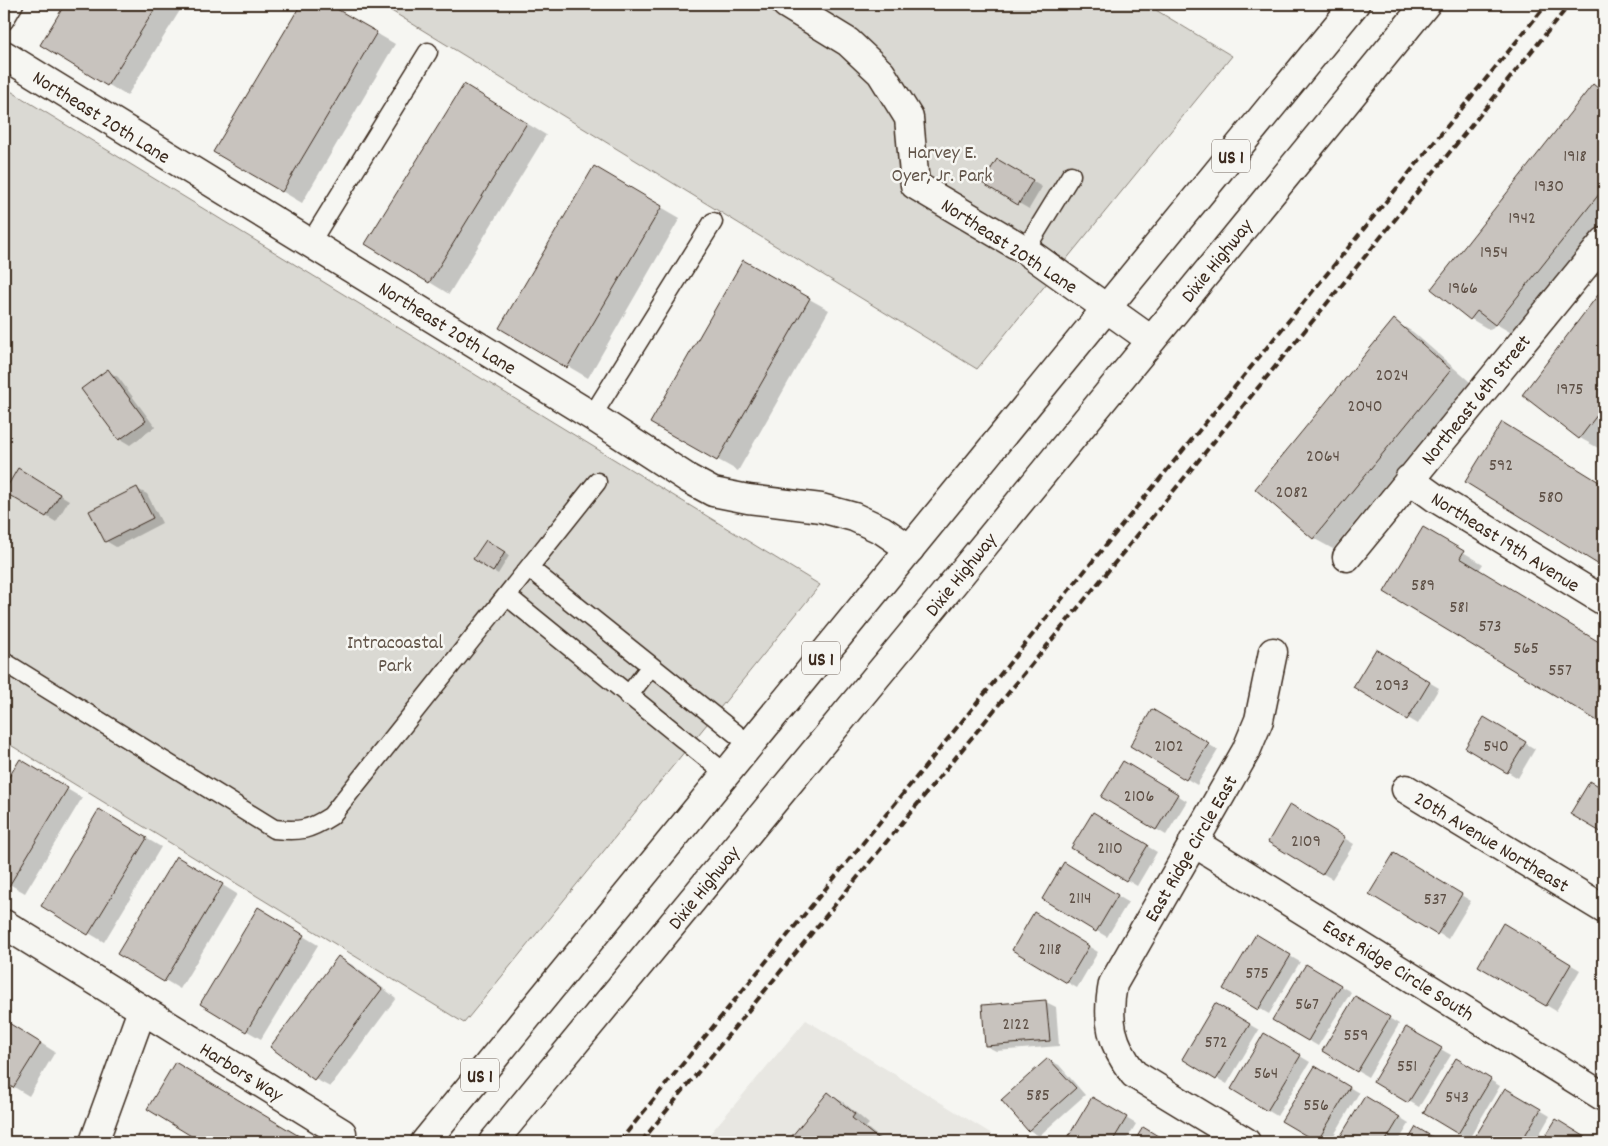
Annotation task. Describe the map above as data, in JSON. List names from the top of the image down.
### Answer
{
  "streets": {
    "street": [
      "Northeast 20th Lane",
      "US 1",
      "Dixie Highway",
      "Northeast 6th Street",
      "Northeast 19th Avenue",
      "20th Avenue Northeast",
      "East Ridge Circle East",
      "East Ridge Circle South",
      "Harbors Way"
    ]
  },
  "crossings": [
    ["Northeast 20th Lane", "US 1"],
    ["Northeast 20th Lane", "Dixie Highway"],
    ["Northeast 6th Street", "Northeast 19th Avenue"],
    ["East Ridge Circle East", "East Ridge Circle South"]
  ],
  "parks": ["Harvey E. Oyer, Jr. Park", "Intracoastal Park"],
  "house_numbers": [
    "1918",
    "1930",
    "1942",
    "1954",
    "1966",
    "2024",
    "1975",
    "2040",
    "2064",
    "592",
    "2082",
    "580",
    "589",
    "581",
    "573",
    "565",
    "557",
    "2093",
    "2102",
    "540",
    "2106",
    "2109",
    "2110",
    "2114",
    "537",
    "2118",
    "575",
    "567",
    "2122",
    "559",
    "572",
    "551",
    "564",
    "585",
    "543",
    "556"
  ]
}
